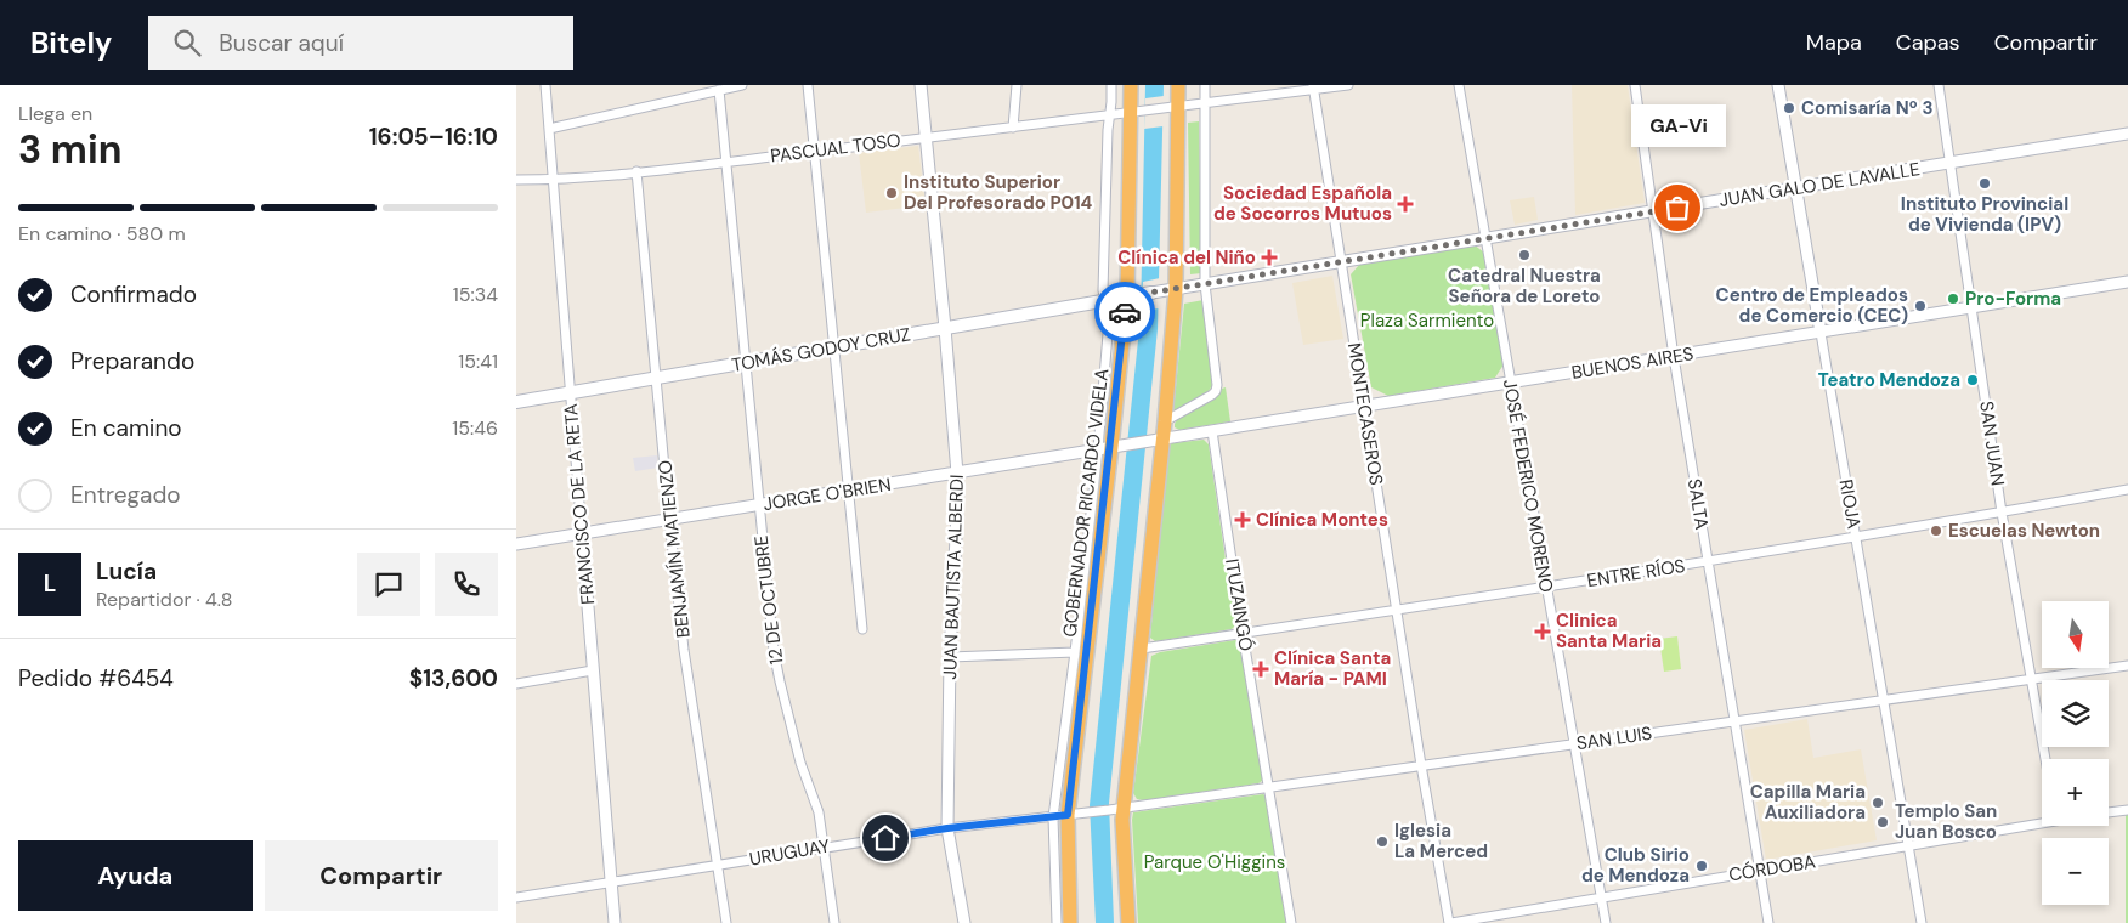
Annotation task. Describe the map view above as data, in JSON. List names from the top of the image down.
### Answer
{
  "streets": {
    "highway": ["GOBERNADOR RICARDO VIDELA"],
    "main road": ["TOMÁS GODOY CRUZ"],
    "street": [
      "PASCUAL TOSO",
      "JUAN GALO DE LAVALLE",
      "BUENOS AIRES",
      "MONTECASEROS",
      "SAN JUAN",
      "JOSÉ FEDERICO MORENO",
      "JORGE O'BRIEN",
      "FRANCISCO DE LA RETA",
      "SALTA",
      "RIOJA",
      "BENJAMÍN MATIENZO",
      "ENTRE RÍOS",
      "JUAN BAUTISTA ALBERDI",
      "12 DE OCTUBRE",
      "ITUZAINGÓ",
      "SAN LUIS",
      "URUGUAY",
      "CÓRDOBA"
    ]
  },
  "crossings": [
    ["PASCUAL TOSO", "MONTECASEROS"],
    ["PASCUAL TOSO", "GOBERNADOR RICARDO VIDELA"],
    ["PASCUAL TOSO", "FRANCISCO DE LA RETA"],
    ["PASCUAL TOSO", "BENJAMÍN MATIENZO"],
    ["PASCUAL TOSO", "JUAN BAUTISTA ALBERDI"],
    ["PASCUAL TOSO", "12 DE OCTUBRE"],
    ["JUAN GALO DE LAVALLE", "TOMÁS GODOY CRUZ"],
    ["JUAN GALO DE LAVALLE", "MONTECASEROS"],
    ["JUAN GALO DE LAVALLE", "SAN JUAN"],
    ["JUAN GALO DE LAVALLE", "JOSÉ FEDERICO MORENO"],
    ["JUAN GALO DE LAVALLE", "SALTA"],
    ["JUAN GALO DE LAVALLE", "RIOJA"],
    ["TOMÁS GODOY CRUZ", "GOBERNADOR RICARDO VIDELA"],
    ["TOMÁS GODOY CRUZ", "FRANCISCO DE LA RETA"],
    ["TOMÁS GODOY CRUZ", "BENJAMÍN MATIENZO"],
    ["TOMÁS GODOY CRUZ", "JUAN BAUTISTA ALBERDI"],
    ["TOMÁS GODOY CRUZ", "12 DE OCTUBRE"],
    ["BUENOS AIRES", "MONTECASEROS"],
    ["BUENOS AIRES", "SAN JUAN"],
    ["BUENOS AIRES", "JOSÉ FEDERICO MORENO"],
    ["BUENOS AIRES", "JORGE O'BRIEN"],
    ["BUENOS AIRES", "SALTA"],
    ["BUENOS AIRES", "RIOJA"],
    ["BUENOS AIRES", "ITUZAINGÓ"],
    ["MONTECASEROS", "ENTRE RÍOS"],
    ["MONTECASEROS", "SAN LUIS"],
    ["MONTECASEROS", "CÓRDOBA"],
    ["SAN JUAN", "ENTRE RÍOS"],
    ["SAN JUAN", "SAN LUIS"],
    ["JOSÉ FEDERICO MORENO", "ENTRE RÍOS"],
    ["JOSÉ FEDERICO MORENO", "SAN LUIS"],
    ["JOSÉ FEDERICO MORENO", "CÓRDOBA"],
    ["JORGE O'BRIEN", "GOBERNADOR RICARDO VIDELA"],
    ["JORGE O'BRIEN", "FRANCISCO DE LA RETA"],
    ["JORGE O'BRIEN", "BENJAMÍN MATIENZO"],
    ["JORGE O'BRIEN", "JUAN BAUTISTA ALBERDI"],
    ["JORGE O'BRIEN", "12 DE OCTUBRE"],
    ["GOBERNADOR RICARDO VIDELA", "URUGUAY"],
    ["FRANCISCO DE LA RETA", "URUGUAY"],
    ["SALTA", "ENTRE RÍOS"],
    ["SALTA", "SAN LUIS"],
    ["SALTA", "CÓRDOBA"],
    ["RIOJA", "ENTRE RÍOS"],
    ["RIOJA", "SAN LUIS"],
    ["RIOJA", "CÓRDOBA"],
    ["BENJAMÍN MATIENZO", "URUGUAY"],
    ["ENTRE RÍOS", "ITUZAINGÓ"],
    ["JUAN BAUTISTA ALBERDI", "URUGUAY"],
    ["12 DE OCTUBRE", "URUGUAY"],
    ["ITUZAINGÓ", "SAN LUIS"],
    ["SAN LUIS", "URUGUAY"]
  ],
  "parks": ["Plaza Sarmiento", "Parque O'Higgins"],
  "places": {
    "other": [
      "Comisaría Nº 3",
      "Instituto Provincial de Vivienda (IPV)",
      "Instituto Superior Del Profesorado P014",
      "GA-Vi",
      "Catedral Nuestra Señora de Loreto",
      "Pro-Forma",
      "Centro de Empleados de Comercio (CEC)",
      "Teatro Mendoza",
      "Escuelas Newton",
      "Capilla Maria Auxiliadora",
      "Templo San Juan Bosco",
      "Iglesia La Merced",
      "Club Sirio de Mendoza"
    ],
    "health": [
      "Sociedad Española de Socorros Mutuos",
      "Clínica del Niño",
      "Clínica Montes",
      "Clinica Santa Maria",
      "Clínica Santa María - PAMI"
    ]
  },
  "north": "bottom",
  "page": {
    "header": "Bitely",
    "search": "Buscar aquí",
    "nav": ["Mapa", "Capas", "Compartir"],
    "heading": ["3 min", "Llega en", "16:05–16:10"],
    "panel": [
      "Lucía",
      "Repartidor · 4.8",
      "Pedido #6454",
      "$13,600"
    ],
    "bubble": "GA-Vi",
    "bar": "En camino · 580 m",
    "list": [
      ["Confirmado", "15:34"],
      ["Preparando", "15:41"],
      ["En camino", "15:46"],
      "Entregado"
    ],
    "round": "L",
    "map_buttons": ["+", "−"],
    "buttons": ["Ayuda", "Compartir"]
  }
}
